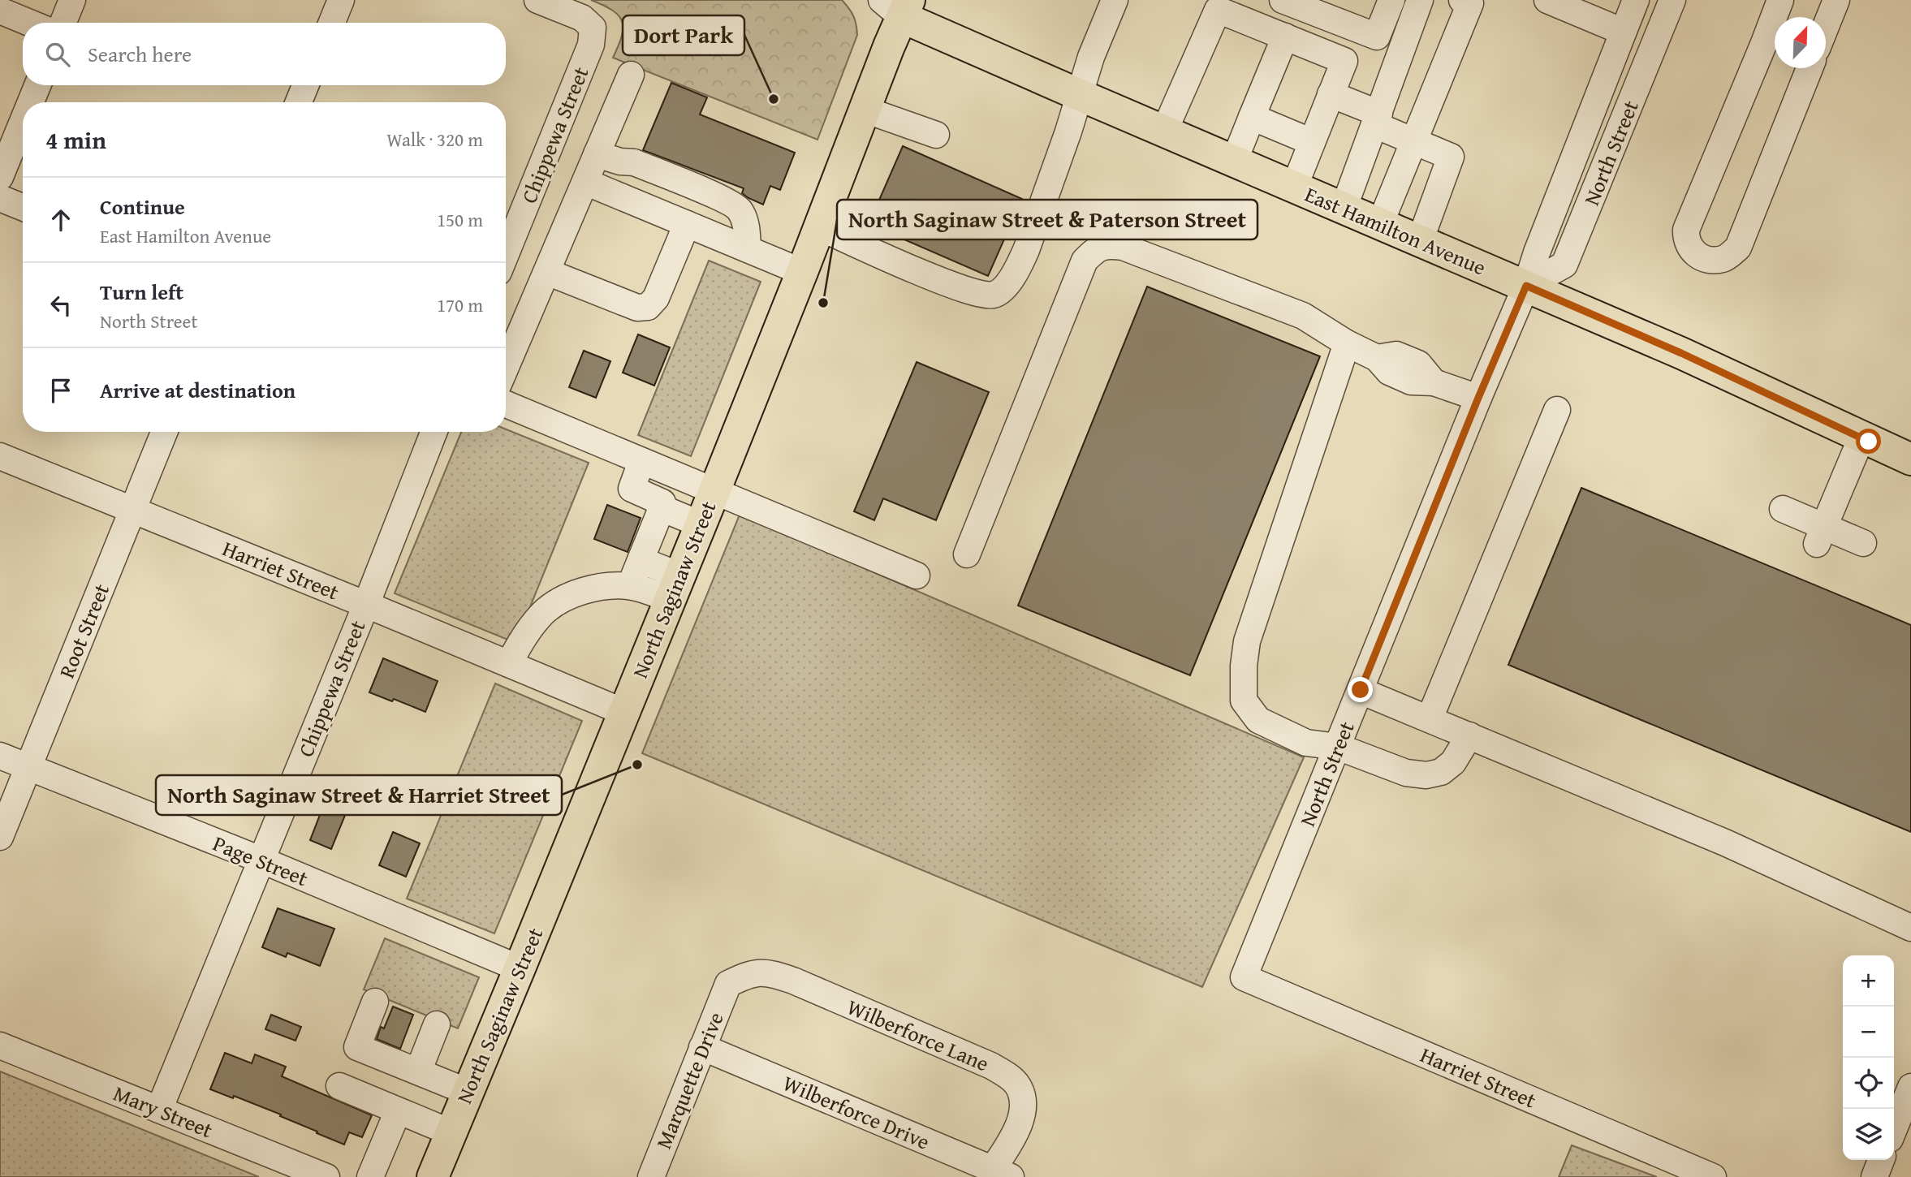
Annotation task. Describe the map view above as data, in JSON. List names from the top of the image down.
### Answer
{
  "streets": {
    "main road": ["East Hamilton Avenue", "North Saginaw Street"],
    "street": [
      "Chippewa Street",
      "North Street",
      "Harriet Street",
      "Root Street",
      "Page Street",
      "Wilberforce Lane",
      "Marquette Drive",
      "Mary Street",
      "Wilberforce Drive"
    ]
  },
  "crossings": [
    ["Chippewa Street", "Harriet Street"],
    ["Chippewa Street", "Page Street"],
    ["Chippewa Street", "Mary Street"],
    ["North Street", "East Hamilton Avenue"],
    ["North Street", "Harriet Street"],
    ["East Hamilton Avenue", "North Saginaw Street"],
    ["Harriet Street", "North Saginaw Street"],
    ["Harriet Street", "Root Street"],
    ["North Saginaw Street", "Page Street"],
    ["Root Street", "Page Street"],
    ["Wilberforce Lane", "Marquette Drive"],
    ["Wilberforce Lane", "Wilberforce Drive"],
    ["Marquette Drive", "Wilberforce Drive"]
  ],
  "places": ["Dort Park", "North Saginaw Street & Paterson Street", "North Saginaw Street & Harriet Street"],
  "north": "top right",
  "page": {
    "search": "Search here",
    "heading": ["4 min", "Walk · 320 m"],
    "list": [
      ["Continue", "East Hamilton Avenue", "150 m"],
      ["Turn left", "North Street", "170 m"],
      "Arrive at destination"
    ],
    "map_buttons": ["+", "−"]
  }
}
